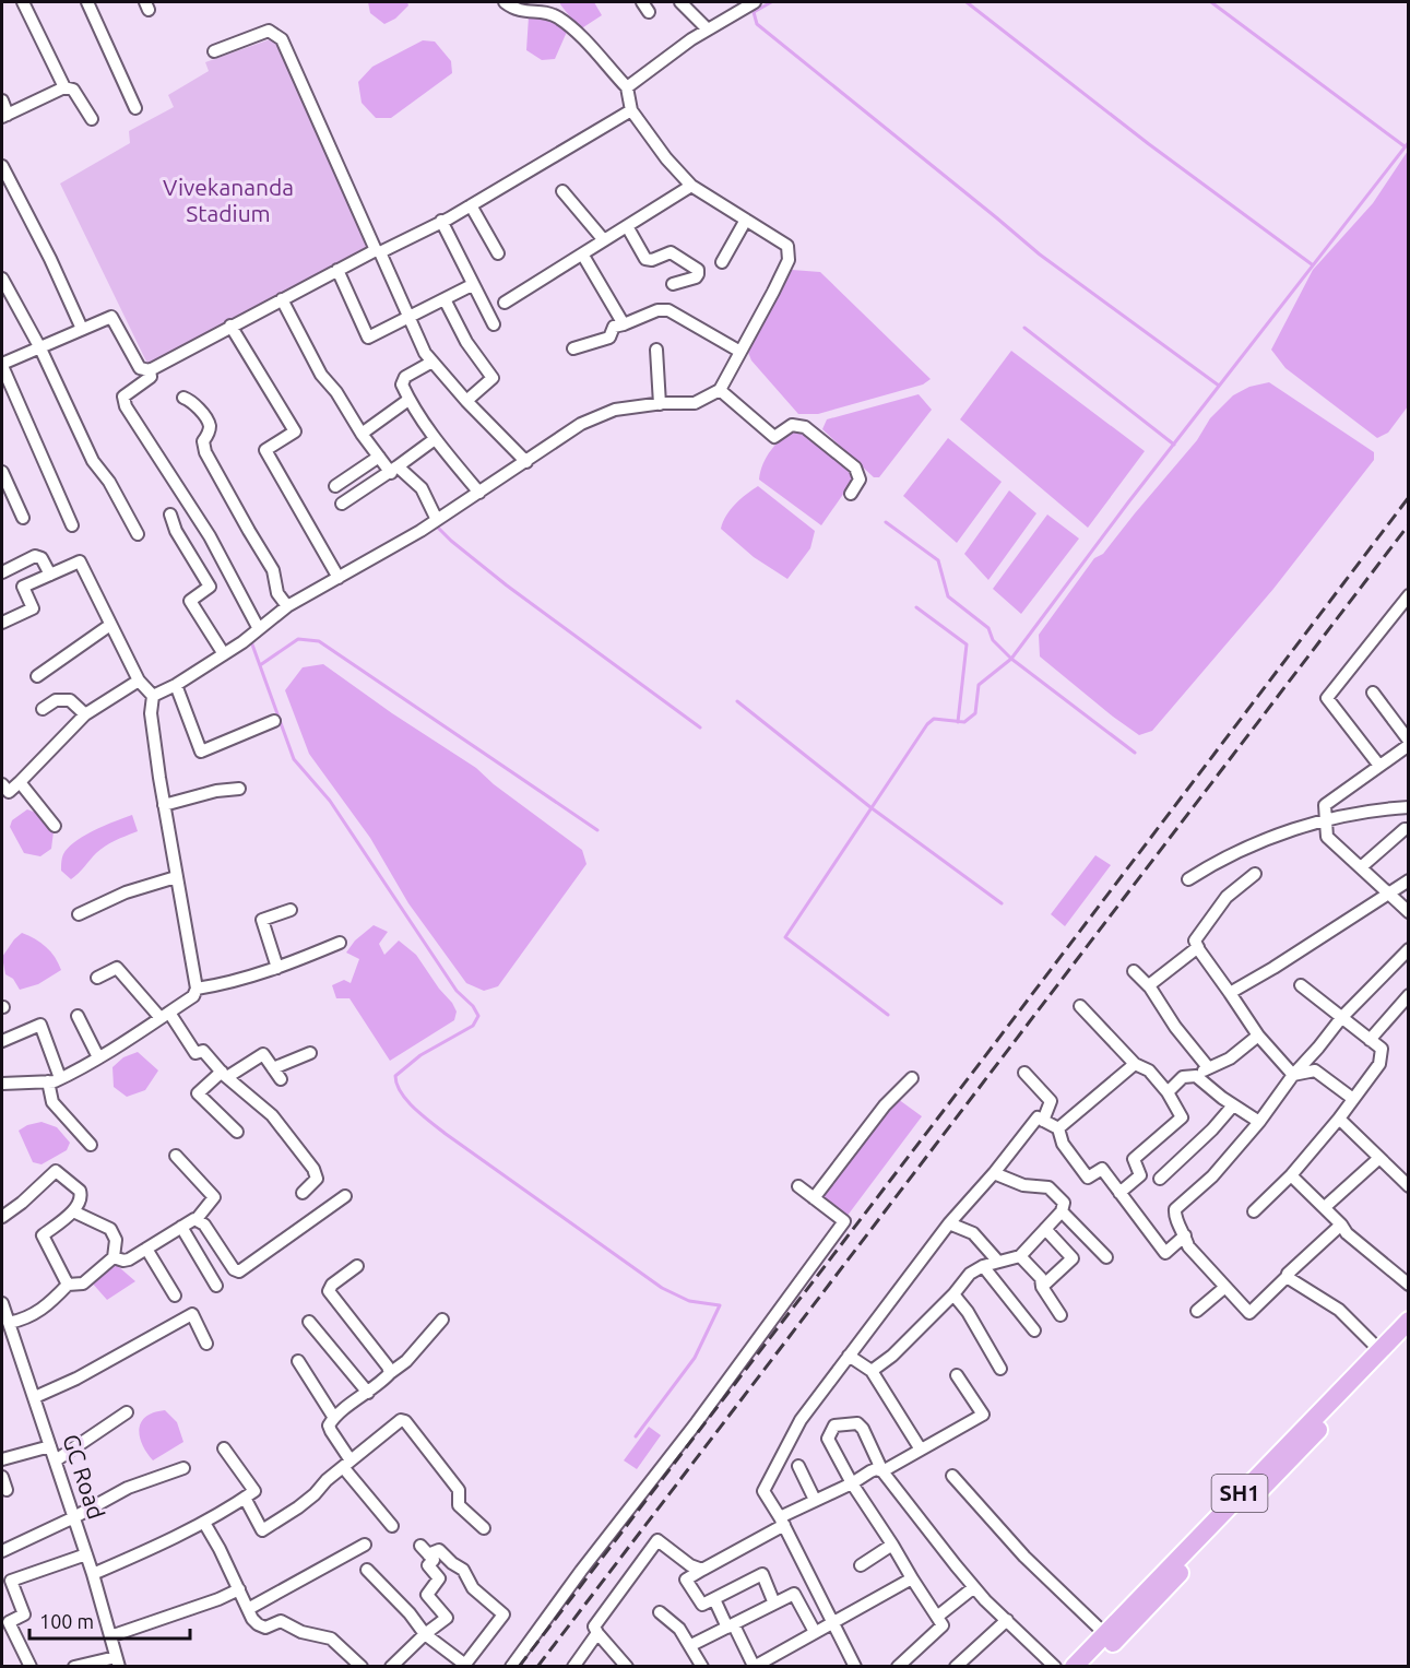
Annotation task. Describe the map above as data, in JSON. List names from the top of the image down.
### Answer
{
  "streets": {
    "main road": ["SH1"],
    "street": ["GC Road"]
  },
  "parks": ["Vivekananda Stadium"],
  "scale_bar": "100 m"
}
